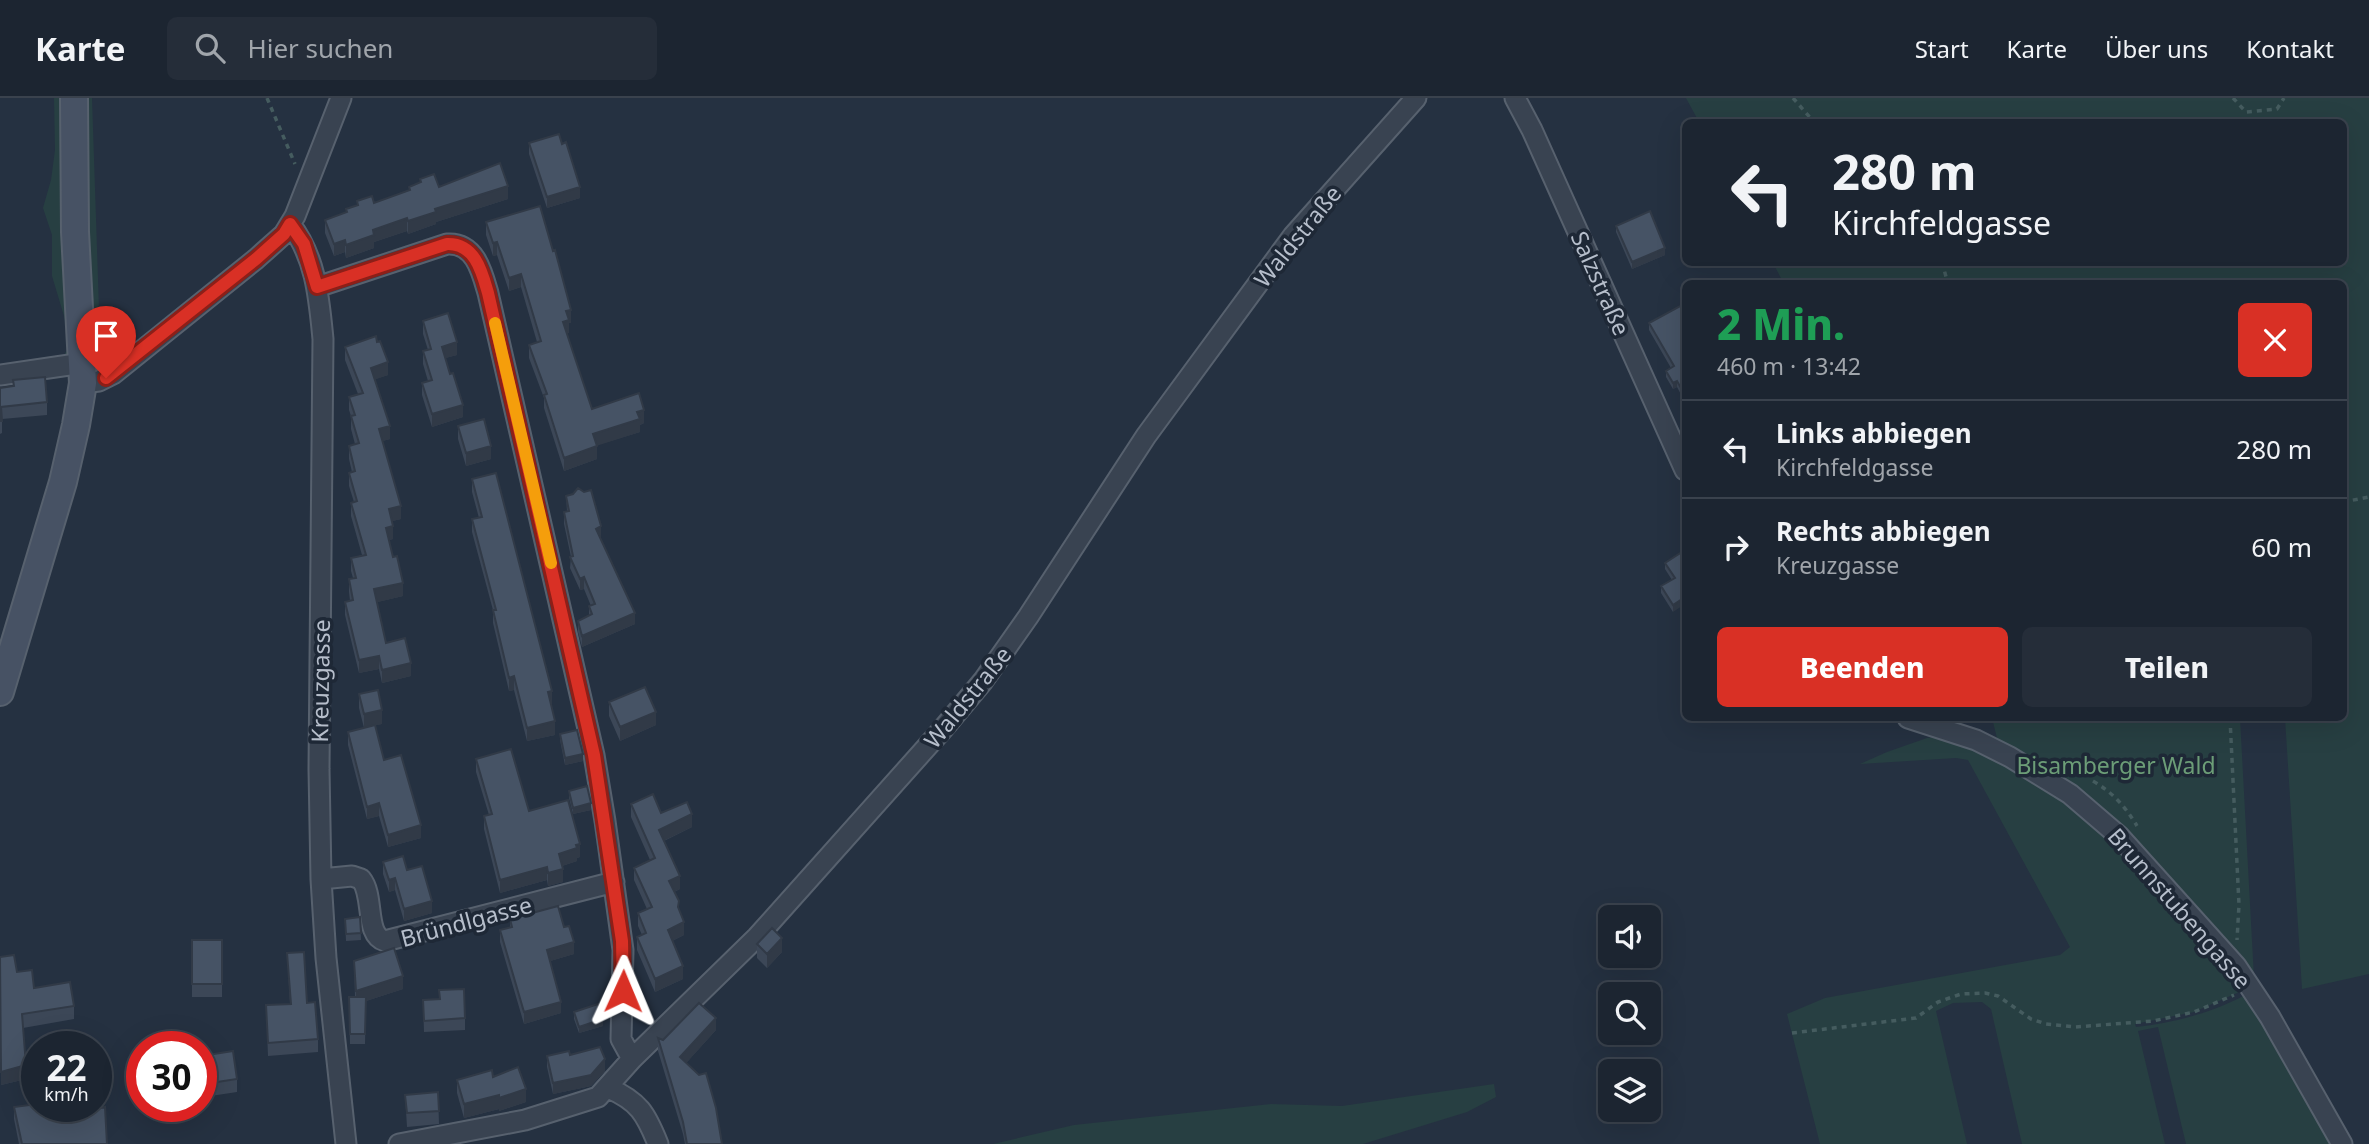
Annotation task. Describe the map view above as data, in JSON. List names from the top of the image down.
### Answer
{
  "streets": {
    "street": [
      "Waldstraße",
      "Salzstraße",
      "Kreuzgasse",
      "Brunnstubengasse",
      "Bründlgasse"
    ]
  },
  "crossings": [
    ["Kreuzgasse", "Bründlgasse"]
  ],
  "parks": ["Bisamberger Wald"],
  "page": {
    "header": "Karte",
    "search": "Hier suchen",
    "nav": [
      "Start",
      "Karte",
      "Über uns",
      "Kontakt"
    ],
    "turn": ["280 m", "Kirchfeldgasse"],
    "heading": ["2 Min.", "460 m · 13:42"],
    "list": [
      {
        "name": "Links abbiegen",
        "note": "Kirchfeldgasse",
        "value": "280 m"
      },
      {
        "name": "Rechts abbiegen",
        "note": "Kreuzgasse",
        "value": "60 m"
      }
    ],
    "buttons": ["Beenden", "Teilen"],
    "speed": "22 km/h",
    "limit": "30"
  }
}
